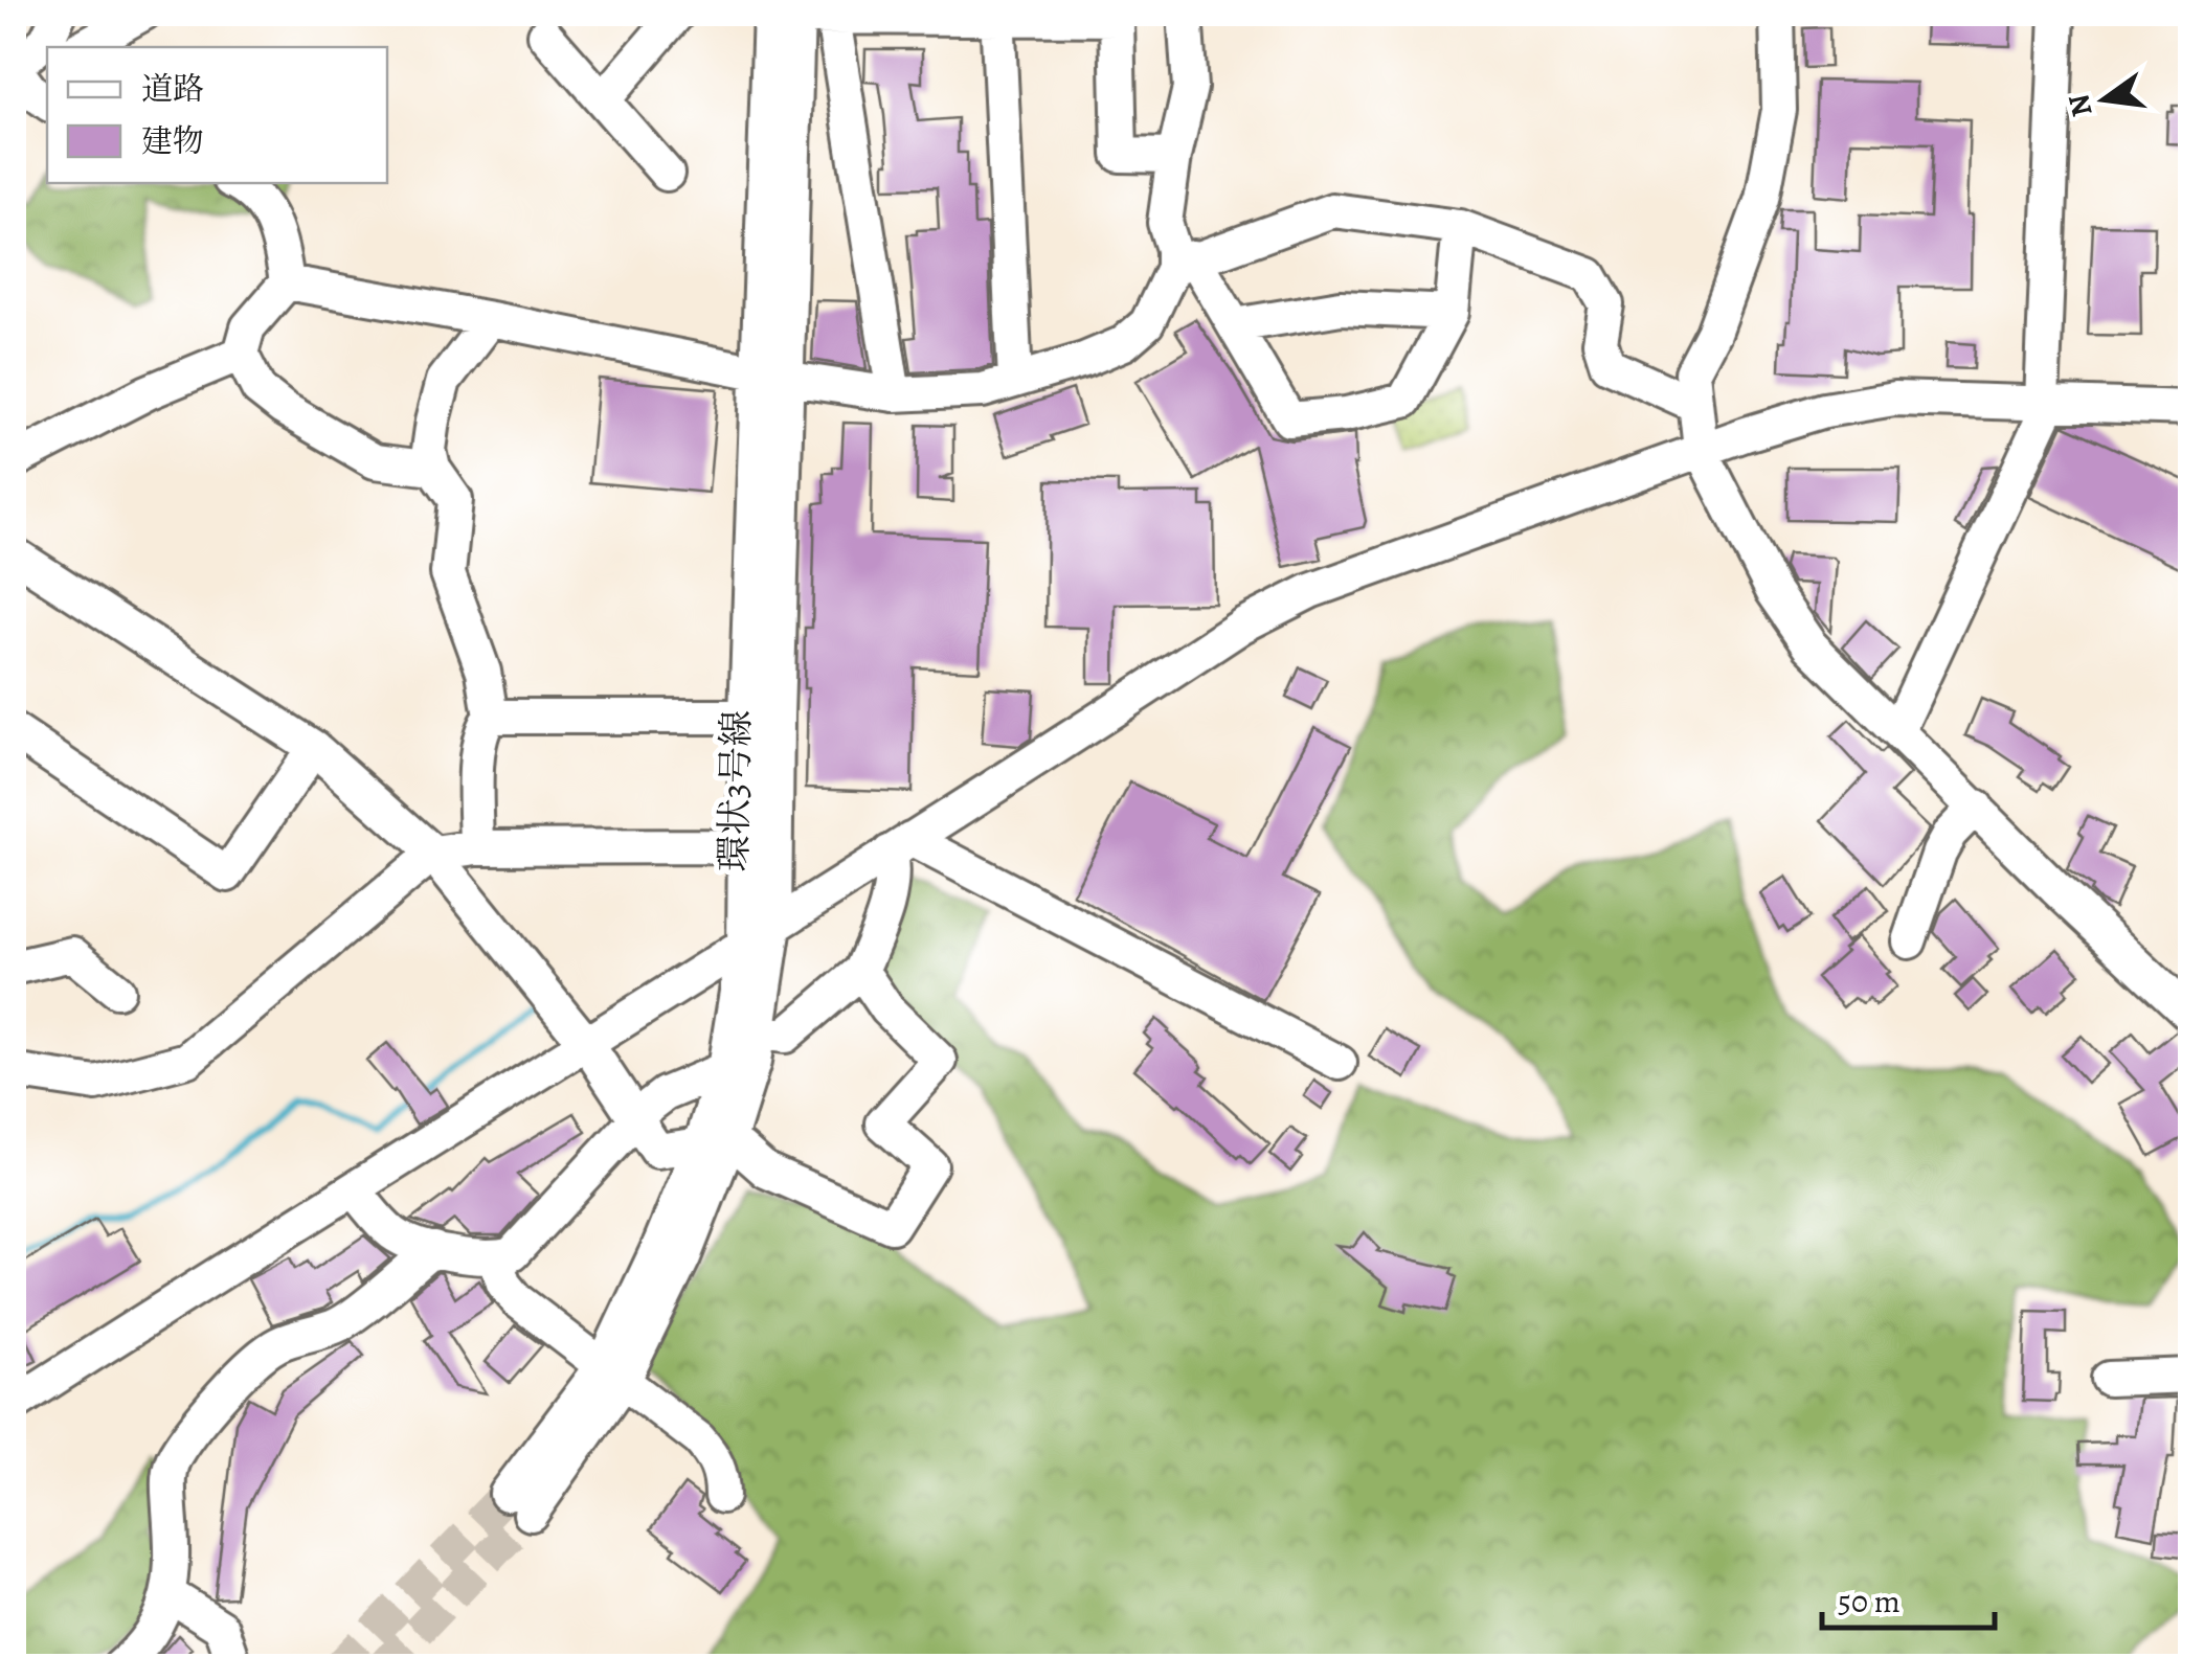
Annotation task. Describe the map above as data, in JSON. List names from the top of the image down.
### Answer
{
  "streets": {
    "street": ["環状3号線"]
  },
  "legend": ["道路", "建物"],
  "scale_bar": "50 m",
  "north": "left"
}
